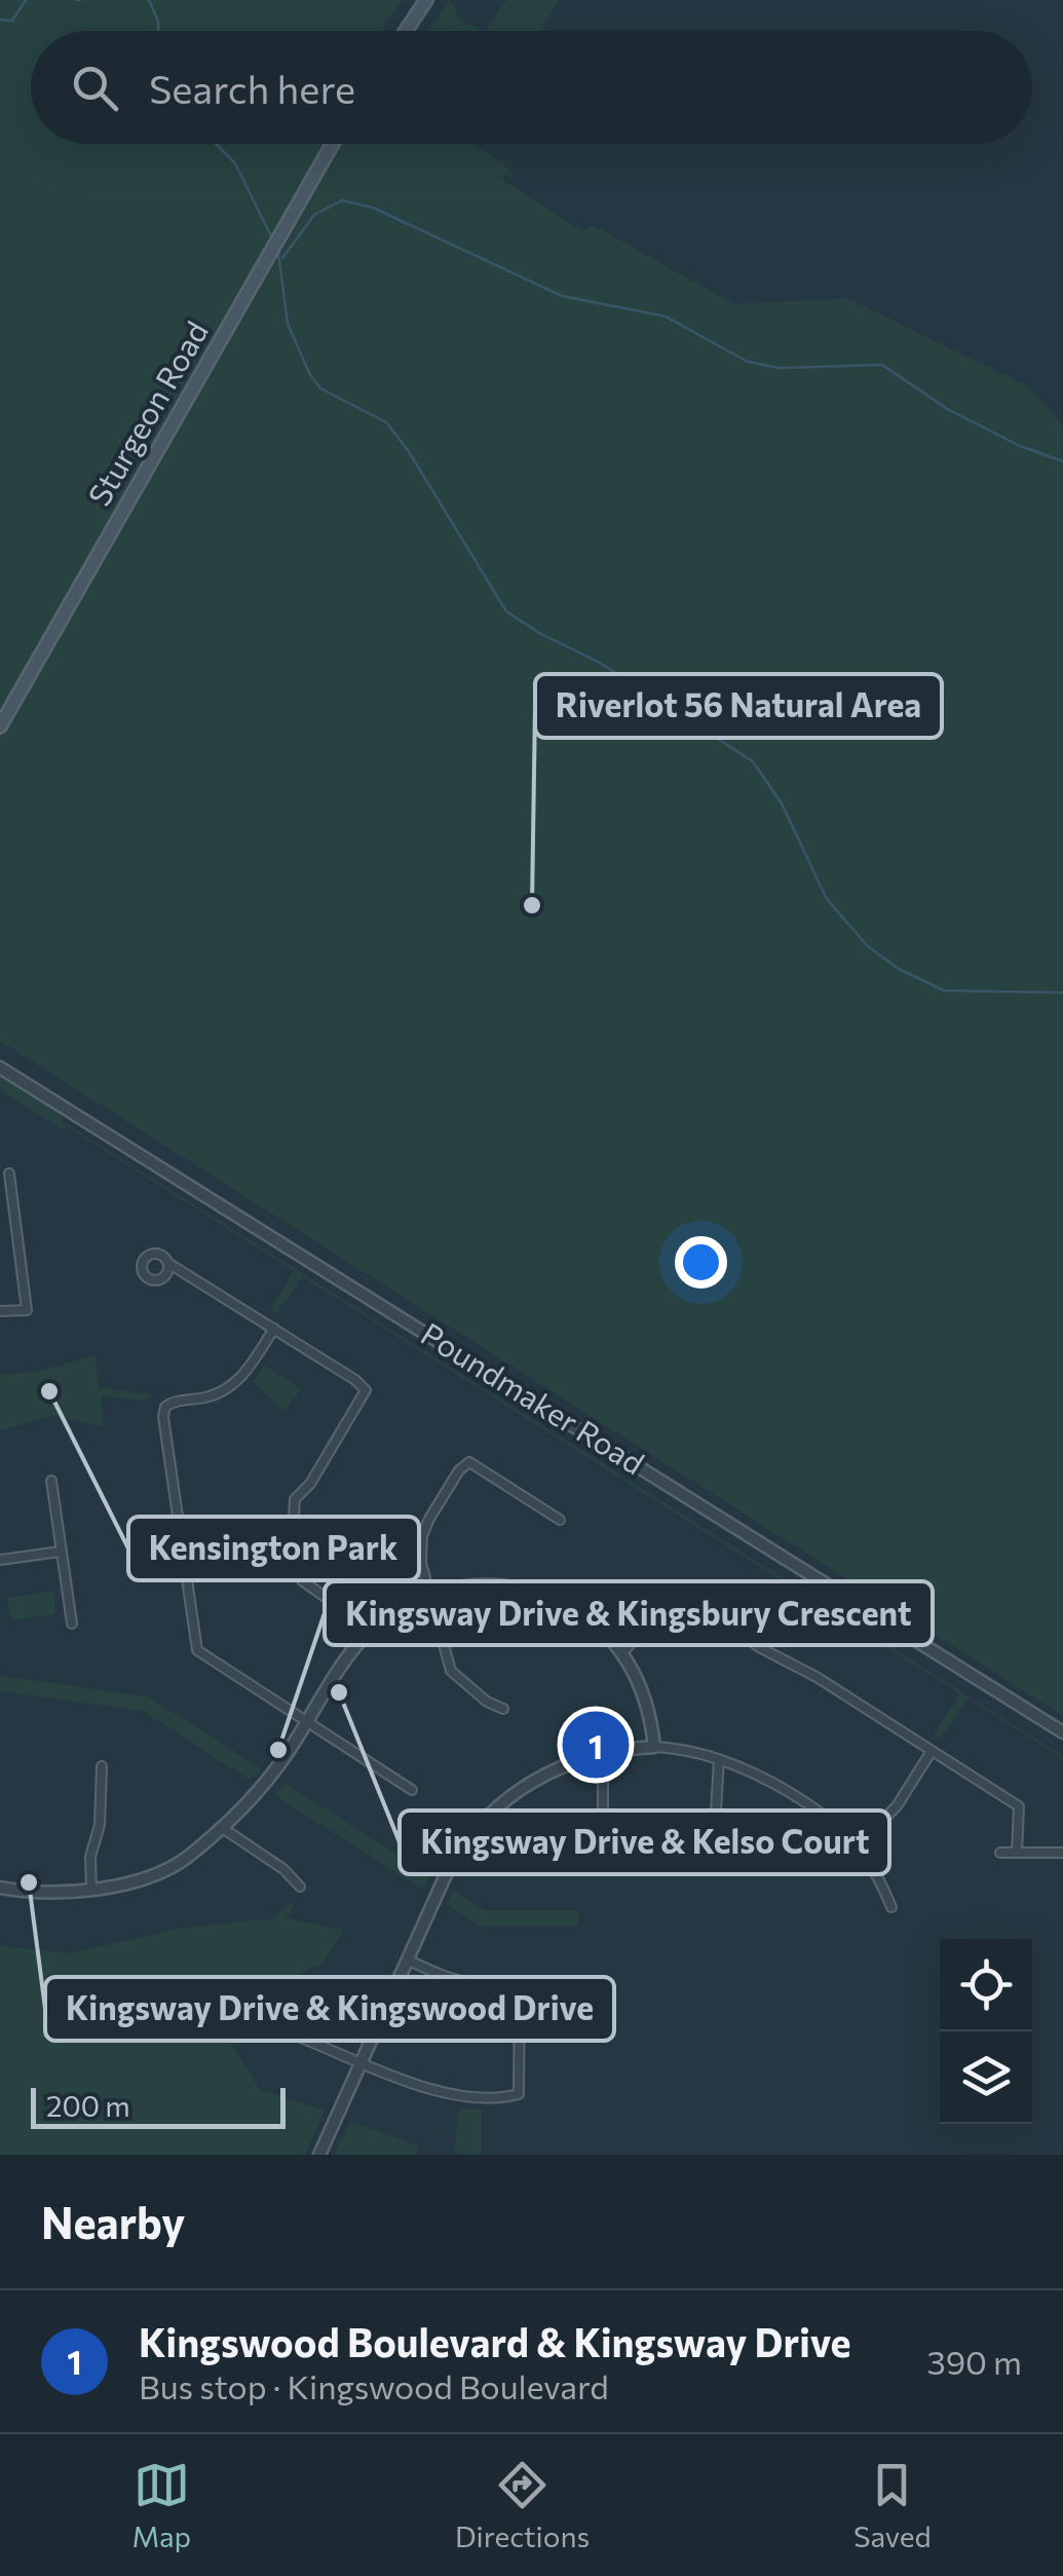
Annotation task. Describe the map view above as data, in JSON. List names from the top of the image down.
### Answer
{
  "streets": {
    "main road": ["Sturgeon Road"],
    "street": ["Poundmaker Road"]
  },
  "places": [
    "Riverlot 56 Natural Area",
    "Kensington Park",
    "Kingsway Drive & Kelso Court",
    "Kingsway Drive & Kingsbury Crescent",
    "Kingsway Drive & Kingswood Drive"
  ],
  "scale_bar": "200 m",
  "page": {
    "search": "Search here",
    "pins": "1",
    "scale": "200 m",
    "heading": "Nearby",
    "list": [
      {
        "mark": "1",
        "name": "Kingswood Boulevard & Kingsway Drive",
        "note": "Bus stop · Kingswood Boulevard",
        "value": "390 m"
      }
    ],
    "nav": ["Map", "Directions", "Saved"]
  }
}
